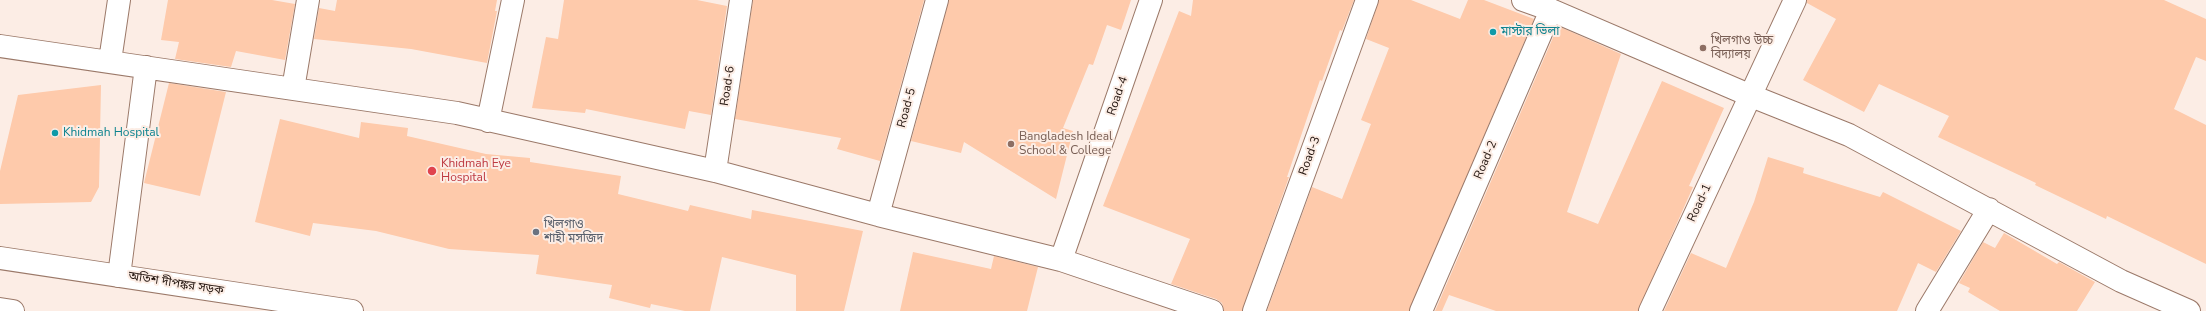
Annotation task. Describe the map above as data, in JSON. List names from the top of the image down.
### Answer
{
  "streets": {
    "street": [
      "Road-6",
      "Road-4",
      "Road-5",
      "Road-3",
      "Road-2",
      "Road-1",
      "অতিশ দীপঙ্কর সড়ক"
    ]
  },
  "places": [
    "মাস্টার ভিলা",
    "খিলগাও উচ্চ বিদ্যালয়",
    "Khidmah Hospital",
    "Bangladesh Ideal School & College",
    "Khidmah Eye Hospital",
    "খিলগাও শাহী মসজিদ"
  ]
}
